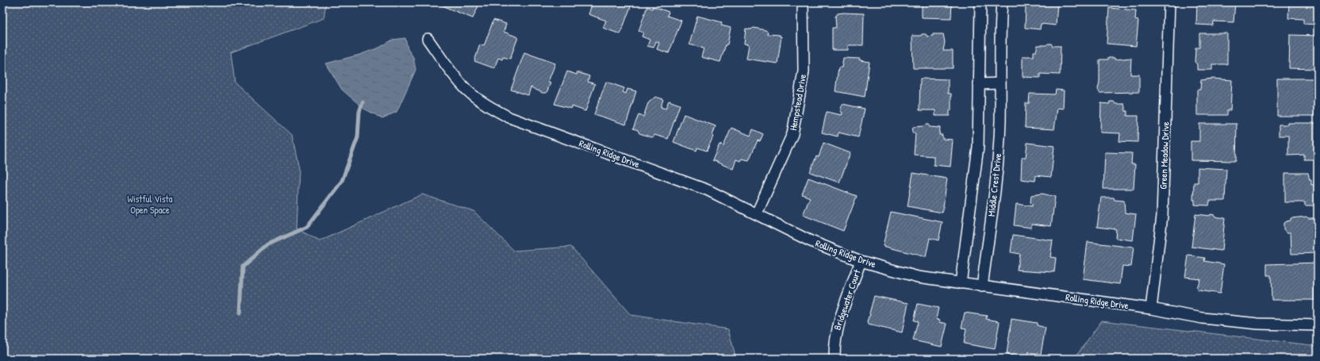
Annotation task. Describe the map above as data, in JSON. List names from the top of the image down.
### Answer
{
  "streets": {
    "street": [
      "Hempstead Drive",
      "Rolling Ridge Drive",
      "Green Meadow Drive",
      "Middle Crest Drive",
      "Bridgewater Court"
    ]
  },
  "crossings": [
    ["Hempstead Drive", "Rolling Ridge Drive"],
    ["Rolling Ridge Drive", "Green Meadow Drive"],
    ["Rolling Ridge Drive", "Middle Crest Drive"],
    ["Rolling Ridge Drive", "Bridgewater Court"]
  ],
  "parks": ["Wistful Vista Open Space"]
}
